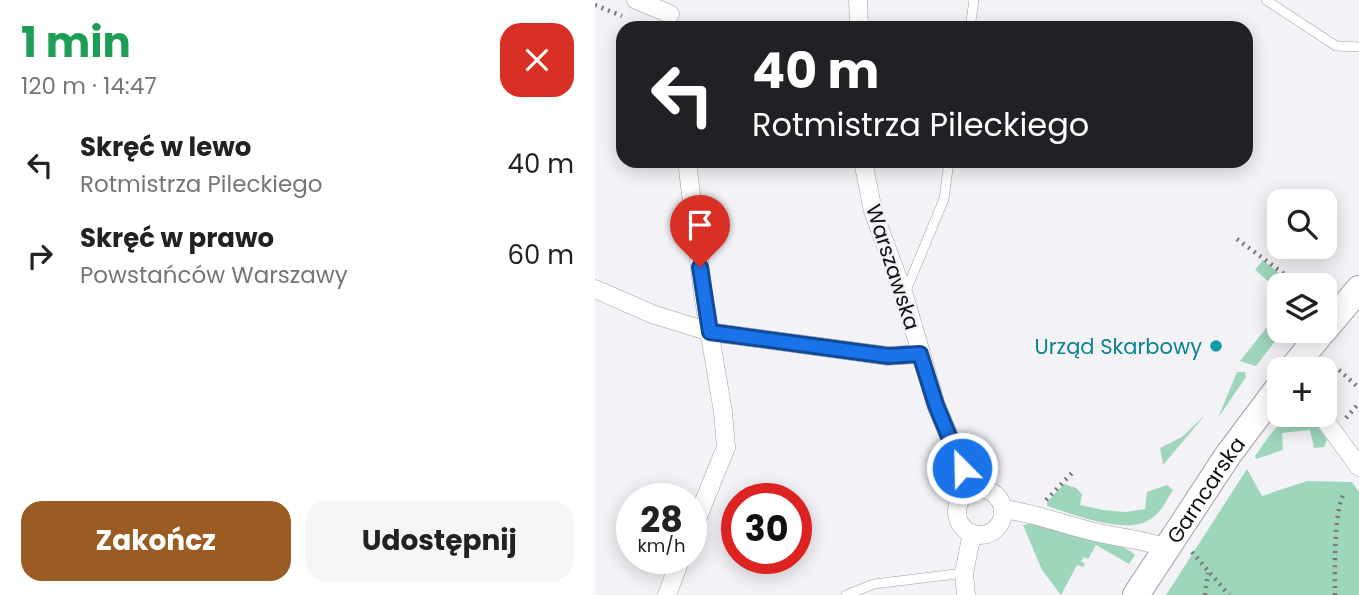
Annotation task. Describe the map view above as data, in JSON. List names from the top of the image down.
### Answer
{
  "streets": {
    "street": ["Warszawska", "Garncarska"]
  },
  "places": ["Urząd Skarbowy"],
  "page": {
    "heading": ["1 min", "120 m · 14:47"],
    "turn": ["40 m", "Rotmistrza Pileckiego"],
    "list": [
      {
        "name": "Skręć w lewo",
        "note": "Rotmistrza Pileckiego",
        "value": "40 m"
      },
      {
        "name": "Skręć w prawo",
        "note": "Powstańców Warszawy",
        "value": "60 m"
      }
    ],
    "map_buttons": "+",
    "speed": "28 km/h",
    "limit": "30",
    "buttons": ["Zakończ", "Udostępnij"]
  }
}
